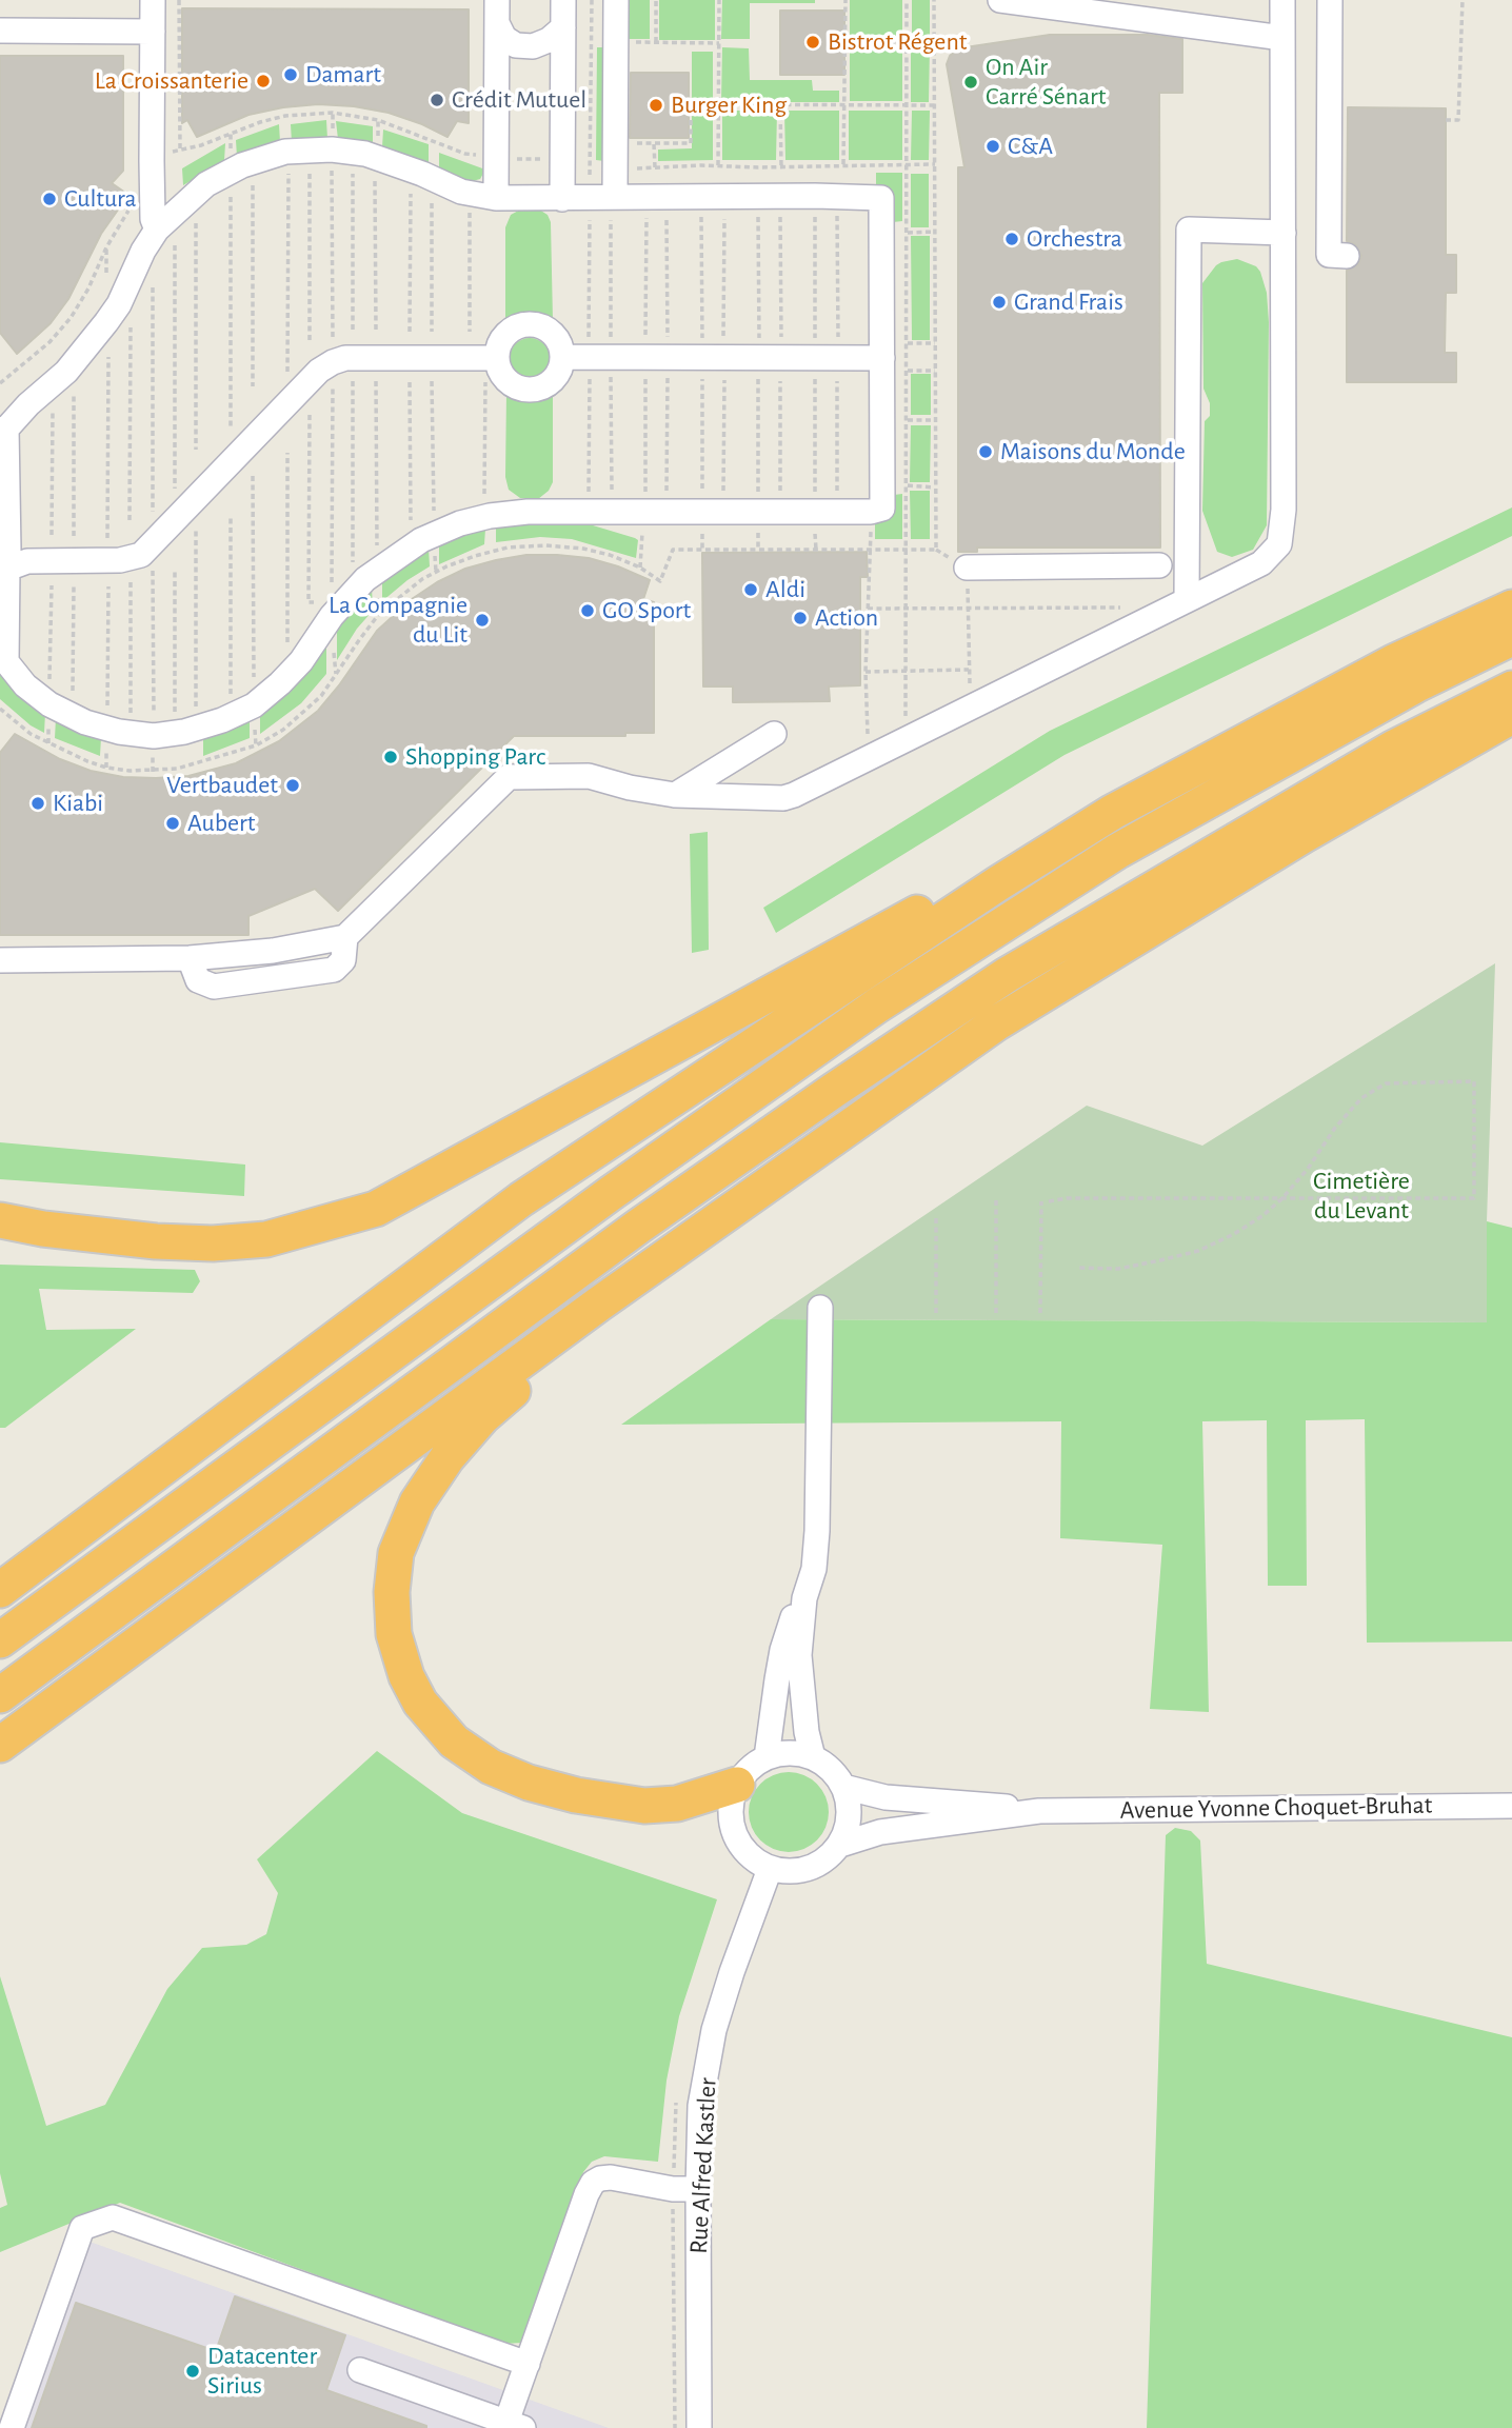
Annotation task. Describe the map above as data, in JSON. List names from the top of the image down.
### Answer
{
  "streets": {
    "street": ["Avenue Yvonne Choquet-Bruhat", "Rue Alfred Kastler"]
  },
  "crossings": [
    ["Avenue Yvonne Choquet-Bruhat", "Rue Alfred Kastler"]
  ],
  "parks": ["Cimetière du Levant"],
  "places": [
    "Bistrot Régent",
    "Damart",
    "La Croissanterie",
    "On Air Carré Sénart",
    "Crédit Mutuel",
    "Burger King",
    "C&A",
    "Cultura",
    "Orchestra",
    "Grand Frais",
    "Maisons du Monde",
    "Aldi",
    "GO Sport",
    "Action",
    "La Compagnie du Lit",
    "Shopping Parc",
    "Vertbaudet",
    "Kiabi",
    "Aubert",
    "Datacenter Sirius"
  ]
}
